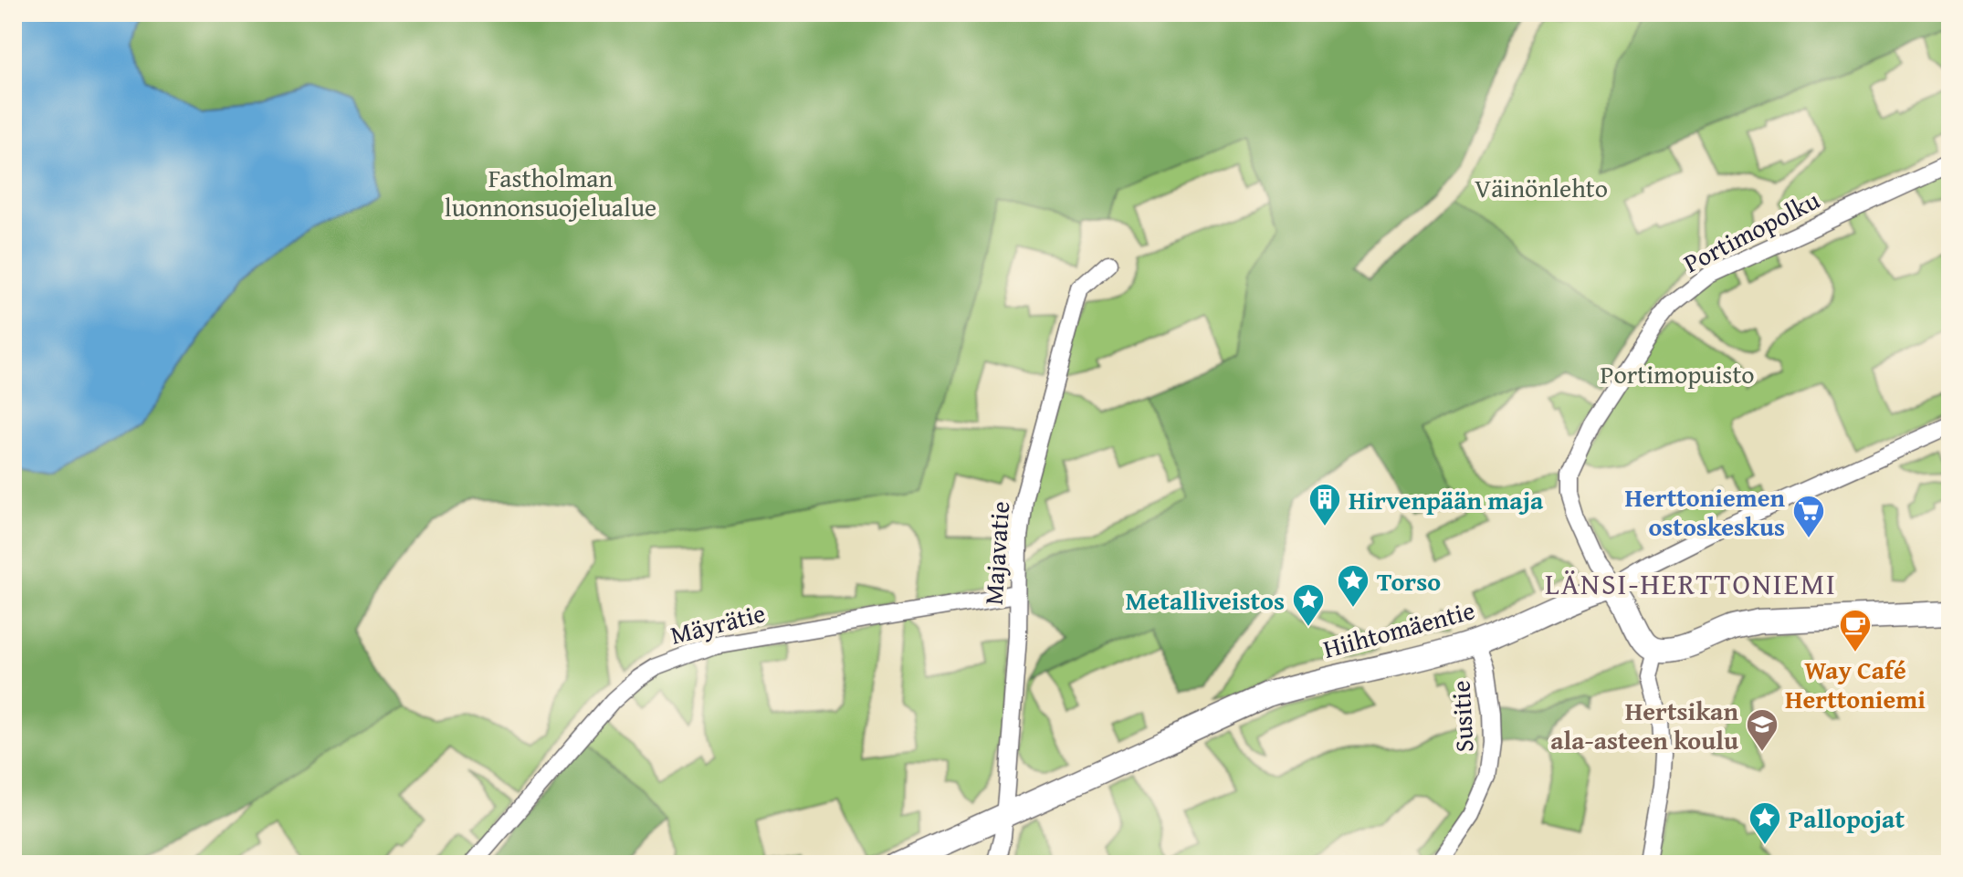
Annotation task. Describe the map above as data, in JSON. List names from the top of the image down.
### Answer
{
  "streets": {
    "street": [
      "Portimopolku",
      "Majavatie",
      "Mäyrätie",
      "Hiihtomäentie",
      "Susitie"
    ]
  },
  "crossings": [
    ["Portimopolku", "Hiihtomäentie"],
    ["Majavatie", "Mäyrätie"],
    ["Majavatie", "Hiihtomäentie"],
    ["Hiihtomäentie", "Susitie"]
  ],
  "districts": ["LÄNSI-HERTTONIEMI"],
  "parks": ["Fastholman luonnonsuojelualue", "Väinönlehto", "Portimopuisto"],
  "places": {
    "building": ["Hirvenpään maja"],
    "supermarket": ["Herttoniemen ostoskeskus"],
    "place": ["Torso", "Metalliveistos", "Pallopojat"],
    "cafe": ["Way Café Herttoniemi"],
    "school or university": ["Hertsikan ala-asteen koulu"]
  }
}
